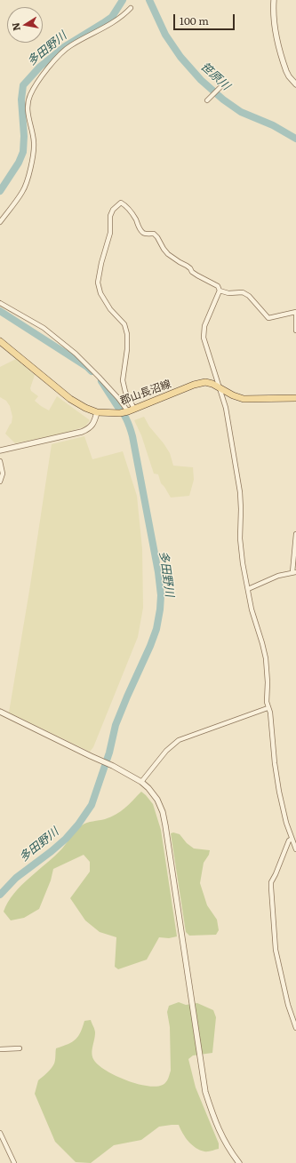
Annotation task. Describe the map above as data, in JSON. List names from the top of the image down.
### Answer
{
  "streets": {
    "main road": ["郡山長沼線"]
  },
  "water": ["多田野川", "笹原川"],
  "scale_bar": "100 m",
  "north": "left"
}
